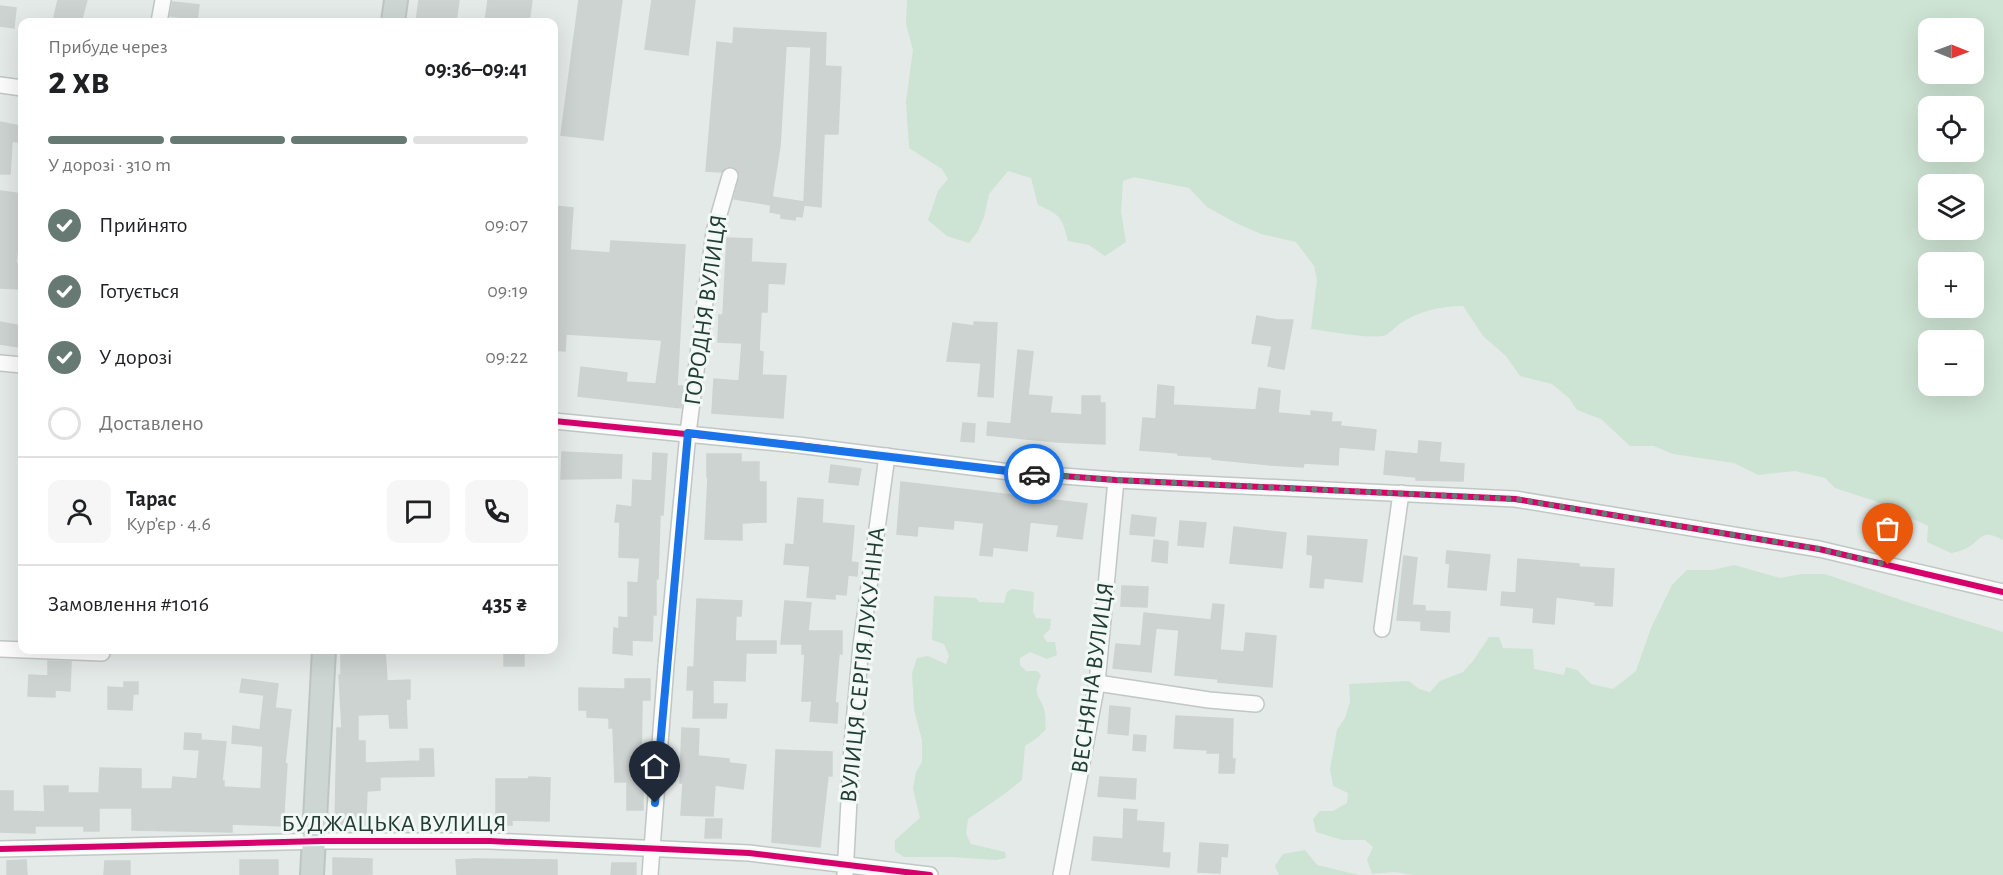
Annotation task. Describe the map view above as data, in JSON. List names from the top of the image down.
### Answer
{
  "streets": {
    "street": [
      "ГОРОДНЯ ВУЛИЦЯ",
      "ВУЛИЦЯ СЕРГІЯ ЛУКУНІНА",
      "ВЕСНЯНА ВУЛИЦЯ",
      "БУДЖАЦЬКА ВУЛИЦЯ"
    ]
  },
  "crossings": [
    ["ГОРОДНЯ ВУЛИЦЯ", "БУДЖАЦЬКА ВУЛИЦЯ"],
    ["ВУЛИЦЯ СЕРГІЯ ЛУКУНІНА", "БУДЖАЦЬКА ВУЛИЦЯ"]
  ],
  "north": "right",
  "page": {
    "map_buttons": ["+", "−"],
    "heading": ["2 хв", "Прибуде через", "09:36–09:41"],
    "panel": [
      "Тарас",
      "Кур’єр · 4.6",
      "Замовлення #1016",
      "435 ₴"
    ],
    "bar": "У дорозі · 310 m",
    "list": [
      ["Прийнято", "09:07"],
      ["Готується", "09:19"],
      ["У дорозі", "09:22"],
      "Доставлено"
    ]
  }
}
